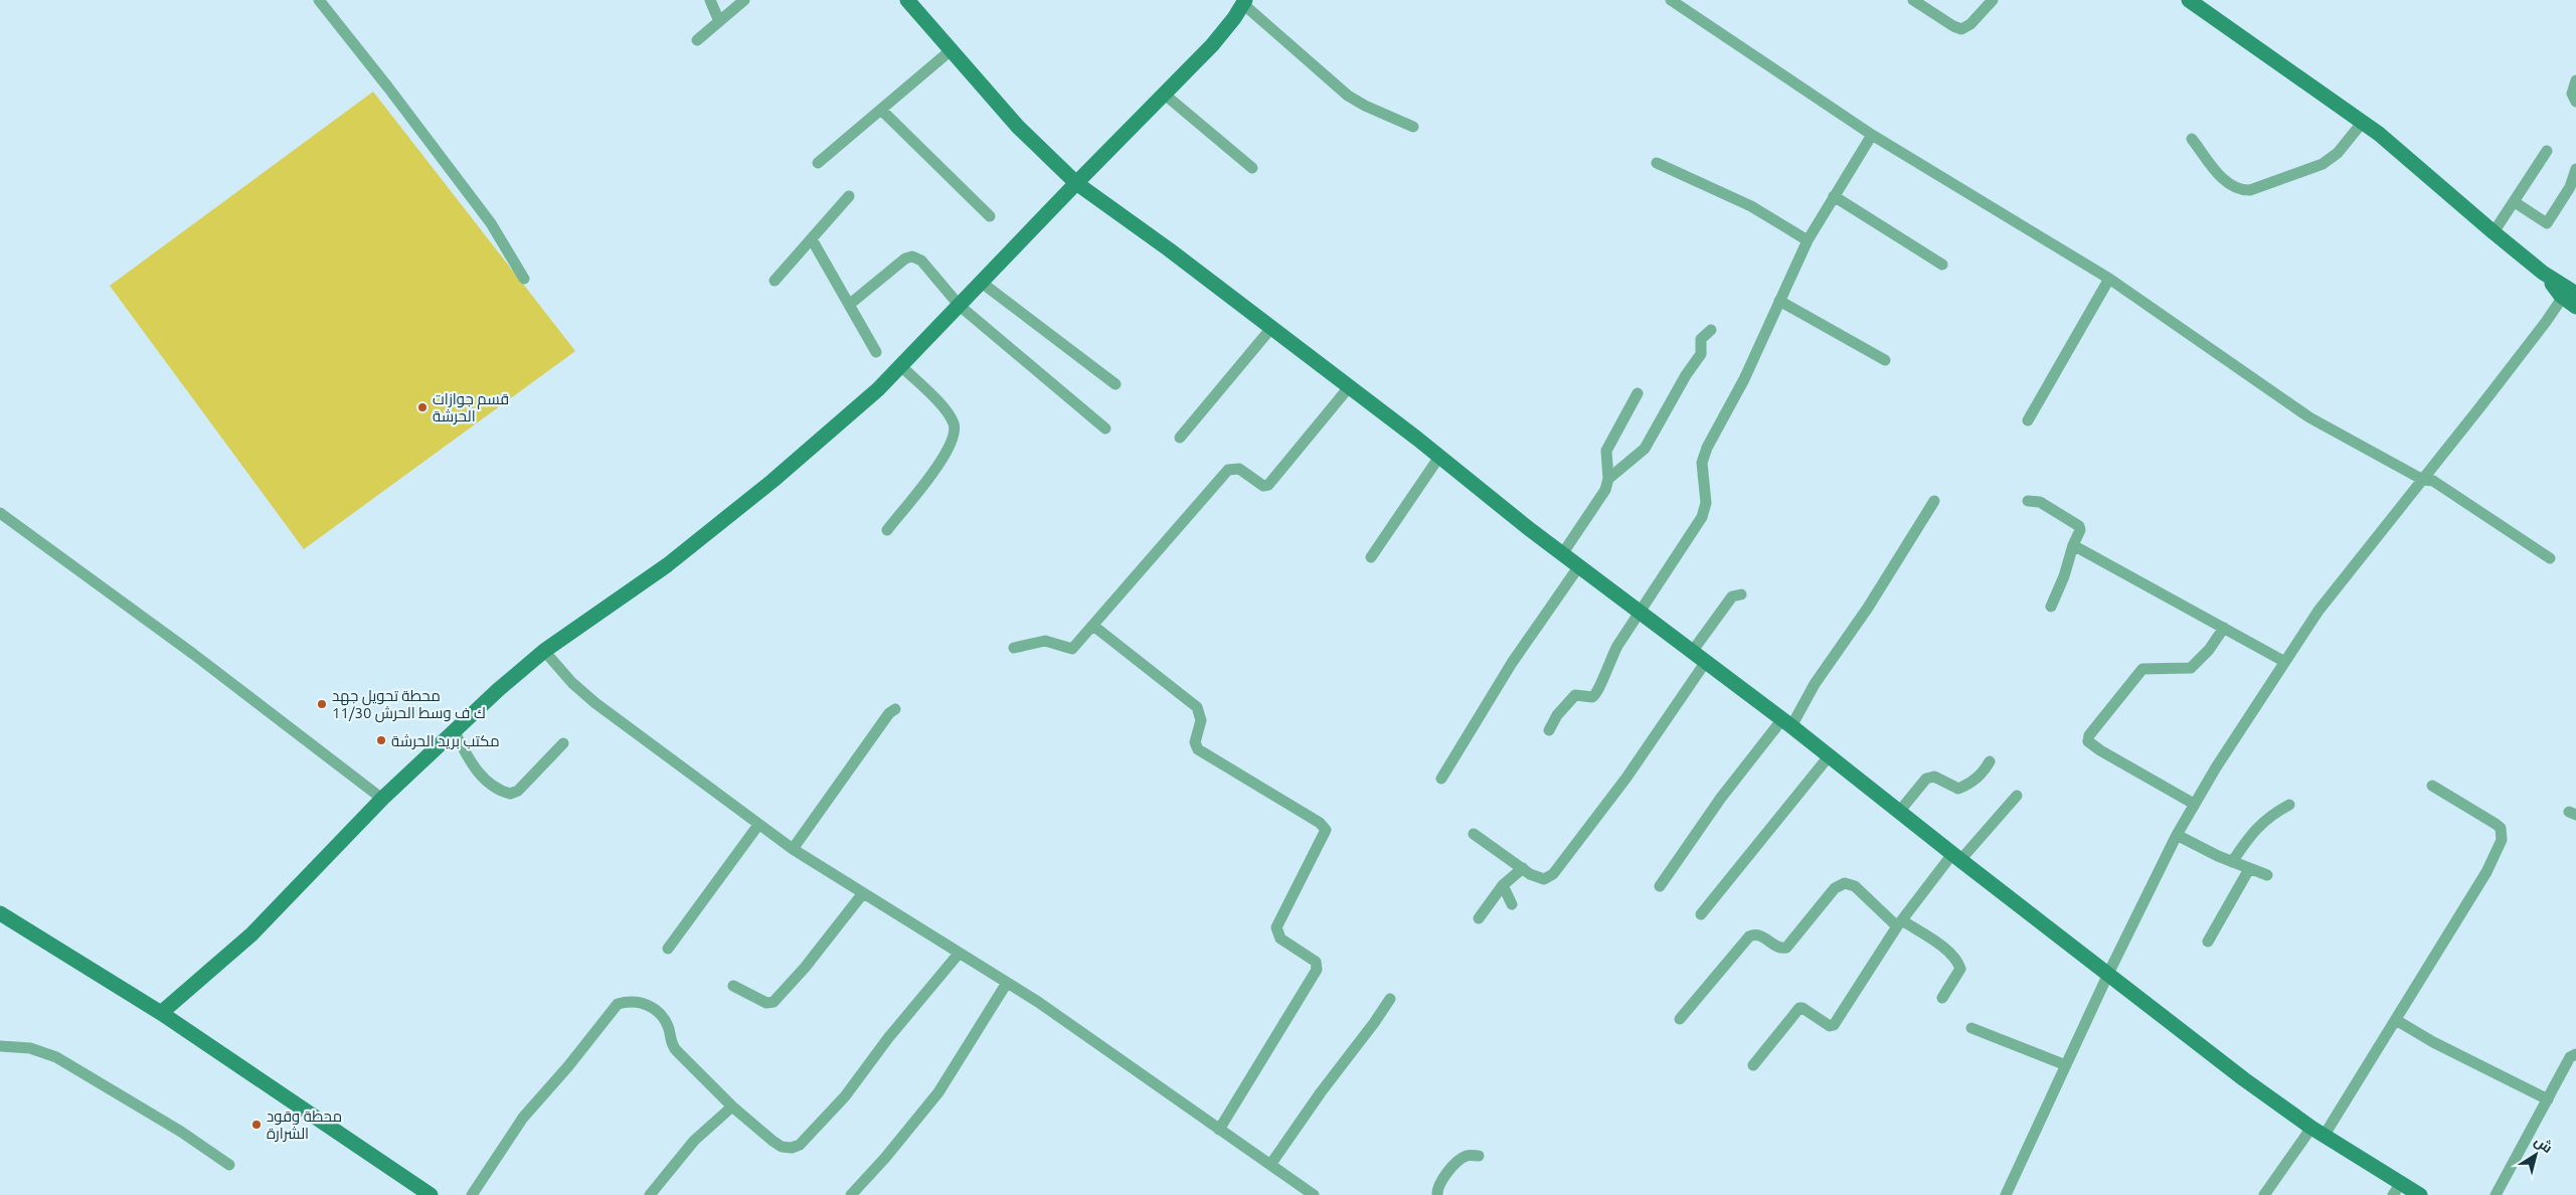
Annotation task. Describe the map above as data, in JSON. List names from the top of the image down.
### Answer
{
  "places": [
    "قسم جوازات الحرشة",
    "محطة تحويل جهد 11/30 ك ف وسط الحرش",
    "مكتب بريد الحرشة",
    "محطة وقود الشرارة"
  ],
  "north": "top right"
}
